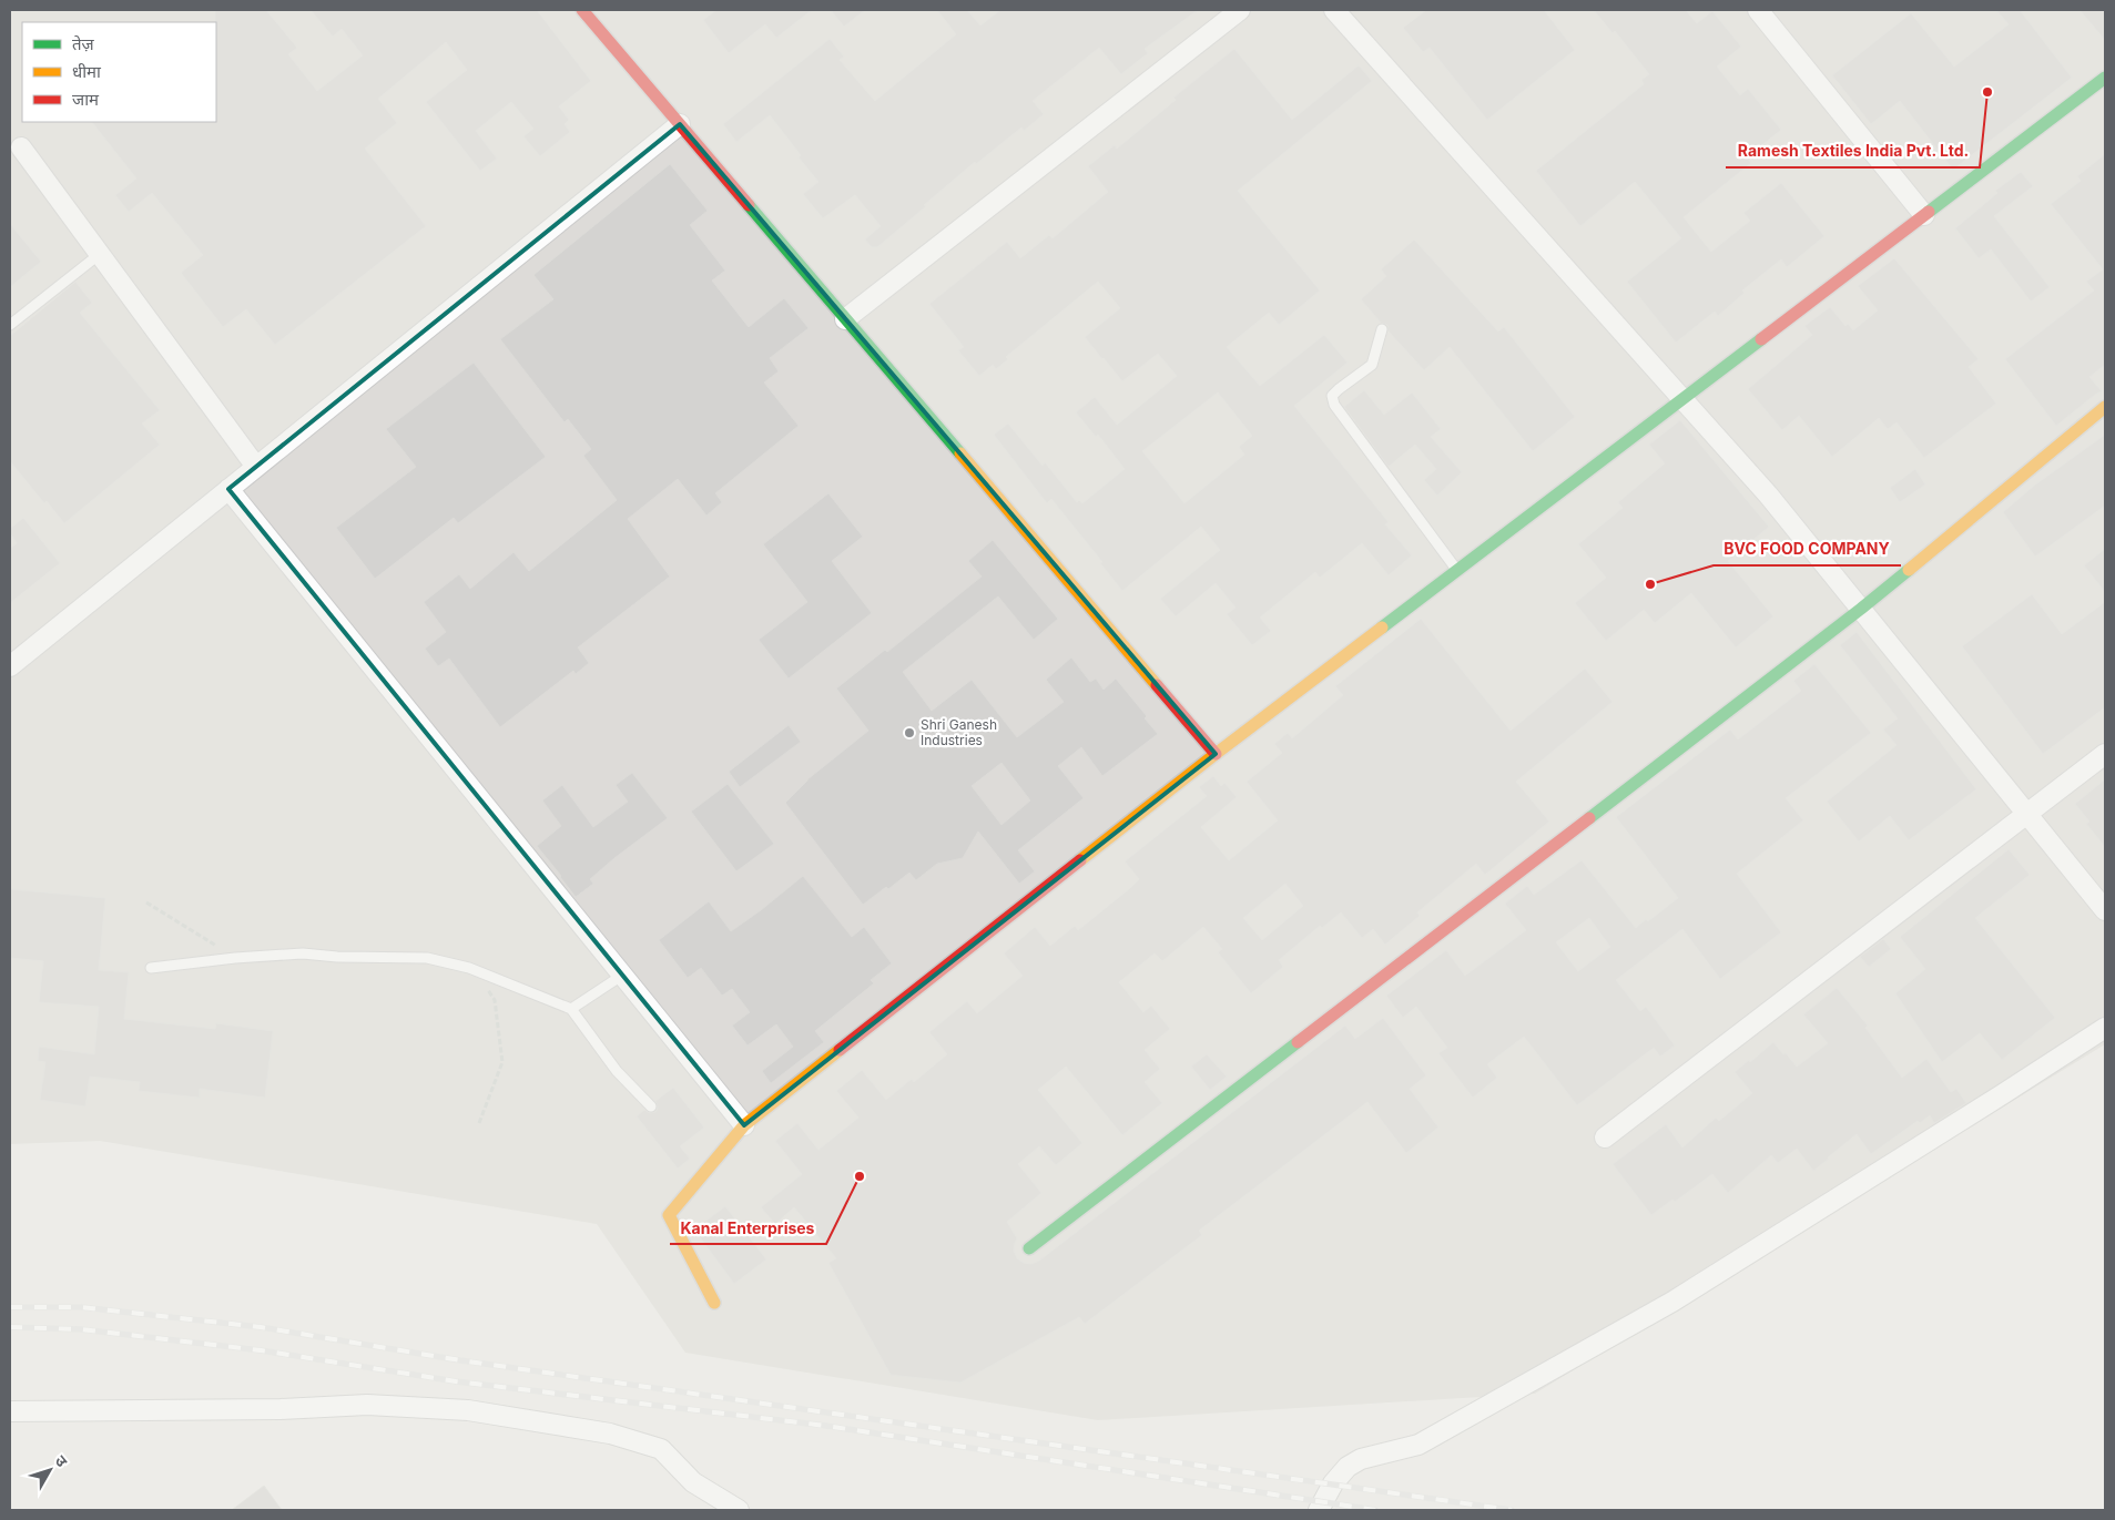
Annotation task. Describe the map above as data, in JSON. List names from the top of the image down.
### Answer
{
  "places": [
    "Ramesh Textiles India Pvt. Ltd.",
    "BVC FOOD COMPANY",
    "Shri Ganesh Industries",
    "Kanal Enterprises"
  ],
  "legend": ["तेज़", "धीमा", "जाम"],
  "north": "top right"
}
